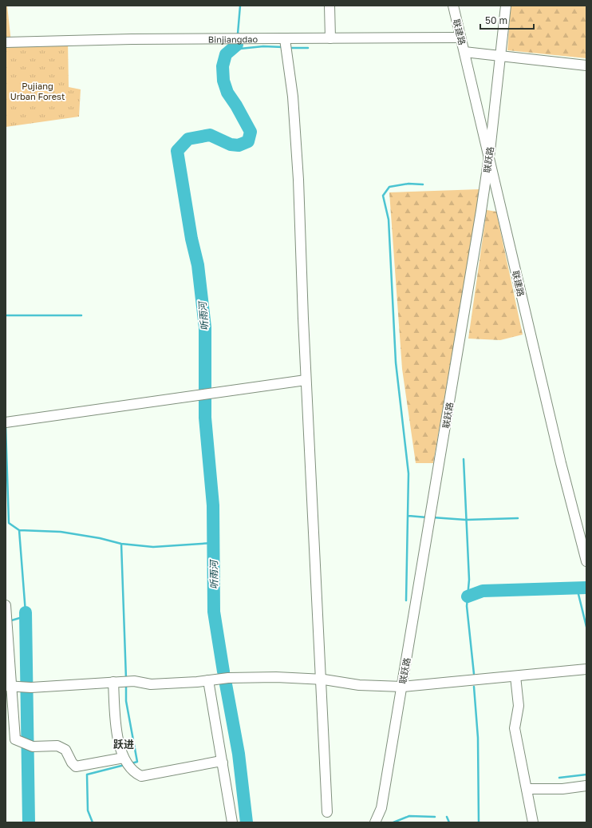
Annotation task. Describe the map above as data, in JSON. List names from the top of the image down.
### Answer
{
  "streets": {
    "street": ["联建路", "Binjiangdao", "联跃路"]
  },
  "crossings": [
    ["联建路", "Binjiangdao"],
    ["联建路", "联跃路"]
  ],
  "districts": ["跃进"],
  "water": ["听雨河"],
  "parks": ["Pujiang Urban Forest"],
  "scale_bar": "50 m"
}
